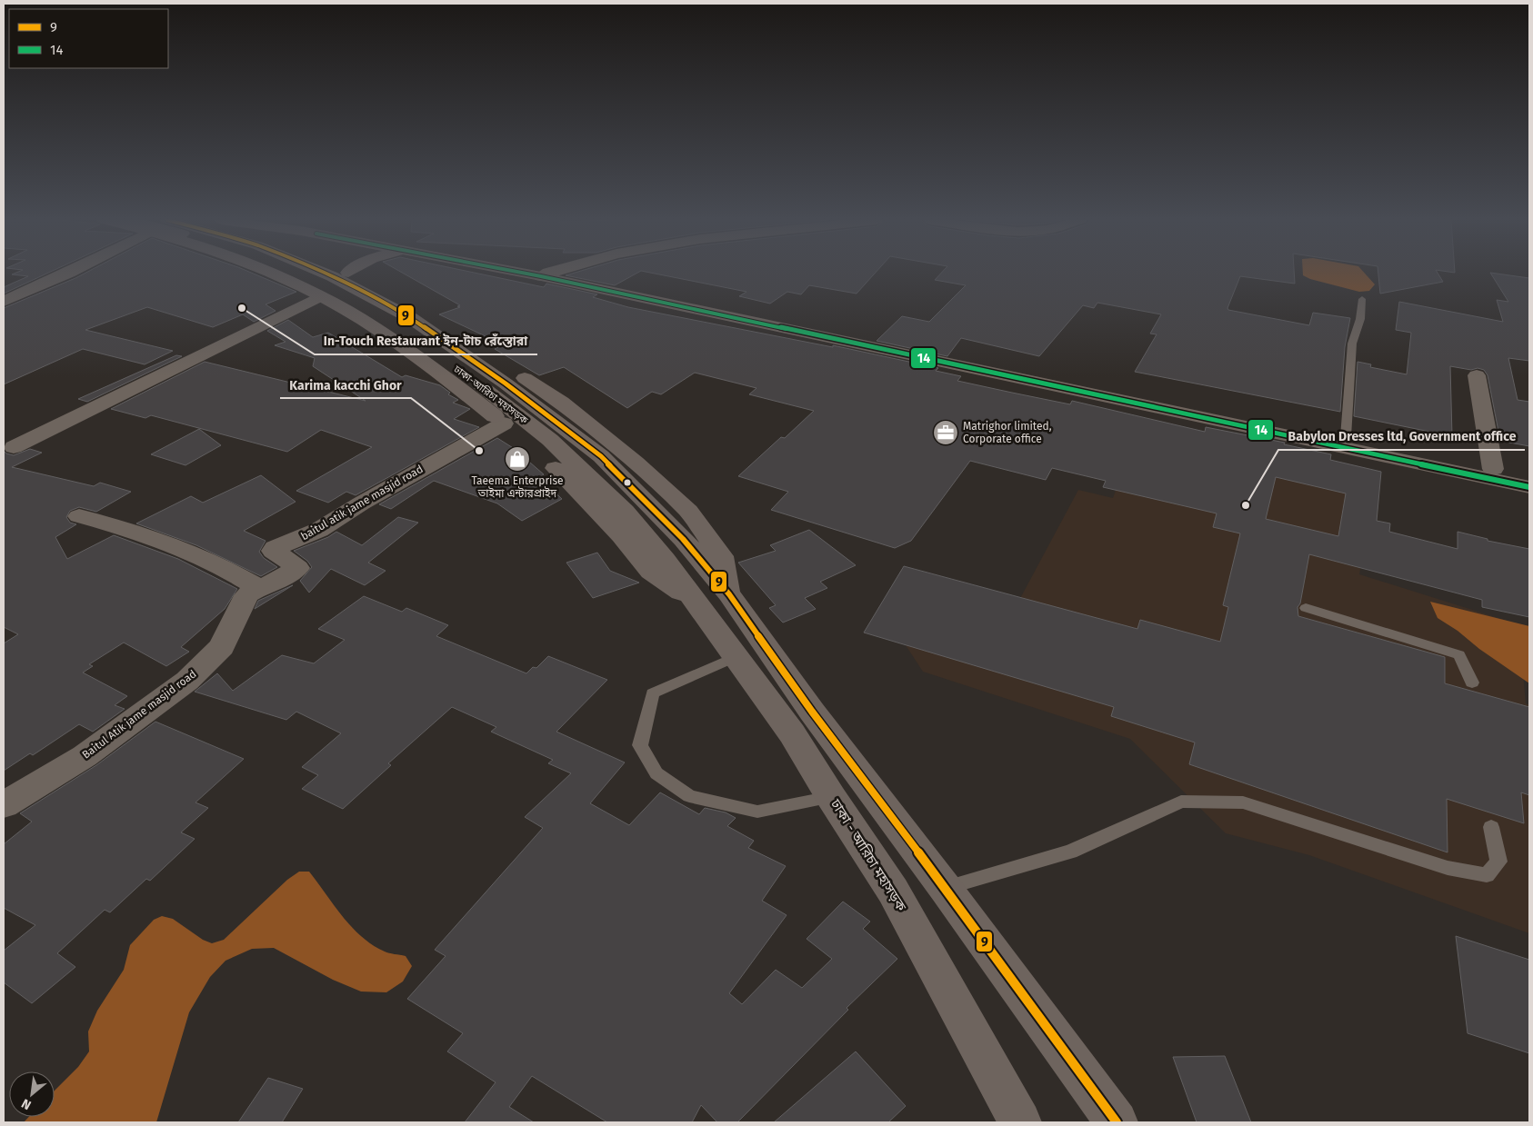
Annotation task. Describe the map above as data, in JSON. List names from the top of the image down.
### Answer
{
  "streets": {
    "highway": ["ঢাকা-আরিচা মহাসড়ক", "ঢাকা - আরিচা মহাসড়ক"],
    "street": ["baitul atik jame masjid road", "Baitul Atik jame masjid road"]
  },
  "crossings": [
    ["ঢাকা-আরিচা মহাসড়ক", "ঢাকা - আরিচা মহাসড়ক"],
    ["baitul atik jame masjid road", "Baitul Atik jame masjid road"]
  ],
  "places": {
    "other": ["In-Touch Restaurant ইন-টাচ রেঁস্তোরা", "Karima kacchi Ghor", "Babylon Dresses ltd, Government office"],
    "office": ["Matrighor limited, Corporate office"],
    "shop": ["Taeema Enterprise তাইমা এন্টারপ্রাইদ"]
  },
  "lines": ["transit line 9", "transit line 14"],
  "legend": ["9", "14"],
  "north": "bottom left"
}
